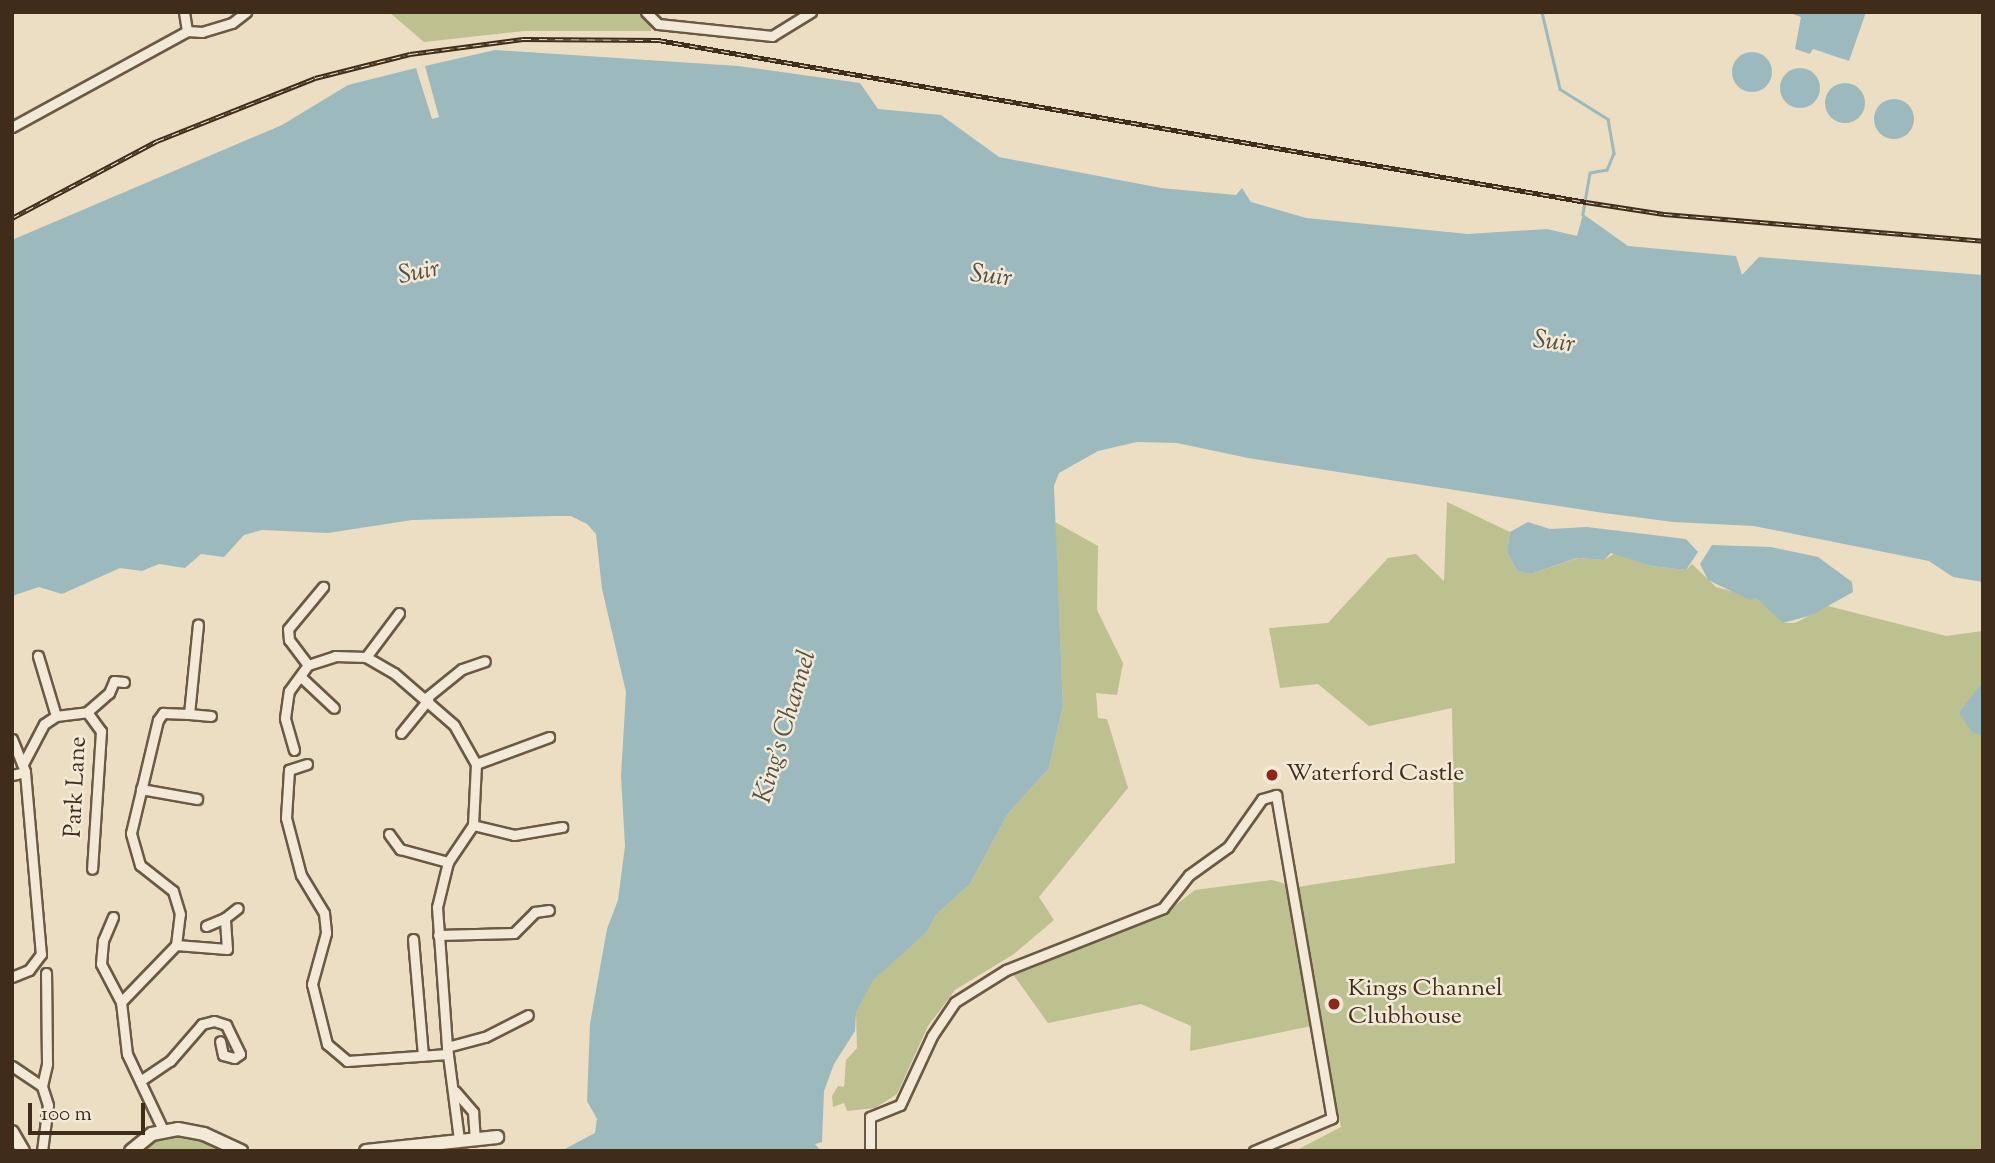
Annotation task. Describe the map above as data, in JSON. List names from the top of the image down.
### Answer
{
  "streets": {
    "street": ["Park Lane"]
  },
  "water": ["Suir", "King's Channel"],
  "places": ["Waterford Castle", "Kings Channel Clubhouse"],
  "scale_bar": "100 m"
}
